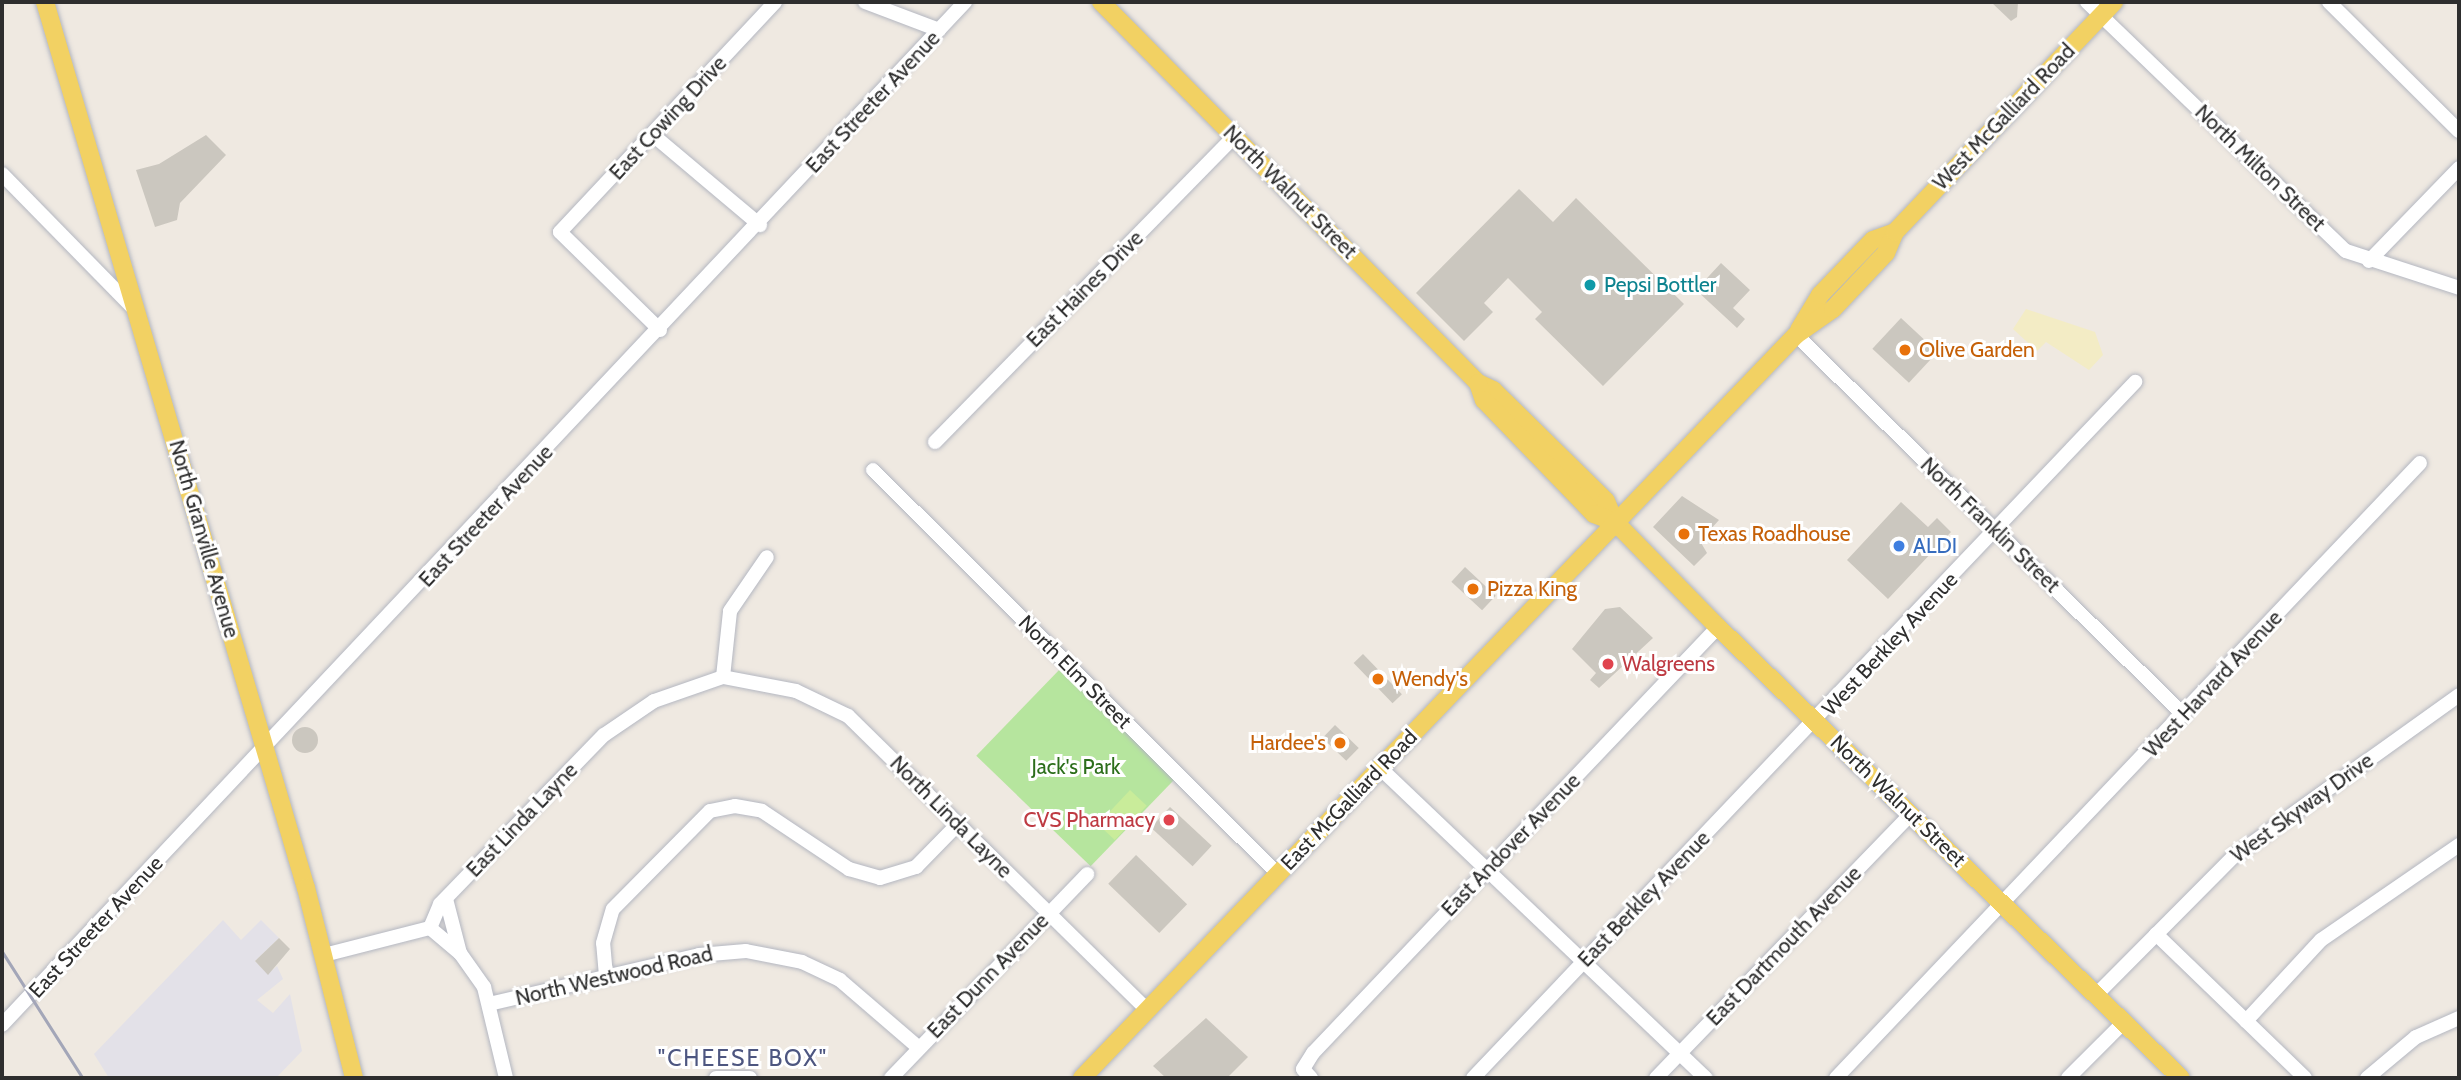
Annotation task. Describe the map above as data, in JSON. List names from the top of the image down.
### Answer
{
  "streets": {
    "main road": [
      "West McGalliard Road",
      "North Walnut Street",
      "North Granville Avenue",
      "East McGalliard Road"
    ],
    "street": [
      "East Streeter Avenue",
      "East Cowing Drive",
      "North Milton Street",
      "East Haines Drive",
      "North Franklin Street",
      "West Berkley Avenue",
      "North Elm Street",
      "West Harvard Avenue",
      "West Skyway Drive",
      "North Linda Layne",
      "East Linda Layne",
      "East Andover Avenue",
      "East Berkley Avenue",
      "East Dartmouth Avenue",
      "North Westwood Road",
      "East Dunn Avenue"
    ]
  },
  "crossings": [
    ["East Streeter Avenue", "East Cowing Drive"],
    ["East Streeter Avenue", "North Granville Avenue"],
    ["West McGalliard Road", "North Milton Street"],
    ["West McGalliard Road", "North Walnut Street"],
    ["West McGalliard Road", "North Franklin Street"],
    ["West McGalliard Road", "East McGalliard Road"],
    ["North Walnut Street", "East Haines Drive"],
    ["North Walnut Street", "West Berkley Avenue"],
    ["North Walnut Street", "West Harvard Avenue"],
    ["North Walnut Street", "East McGalliard Road"],
    ["North Walnut Street", "West Skyway Drive"],
    ["North Walnut Street", "East Andover Avenue"],
    ["North Walnut Street", "East Berkley Avenue"],
    ["North Walnut Street", "East Dartmouth Avenue"],
    ["North Franklin Street", "West Berkley Avenue"],
    ["North Franklin Street", "West Harvard Avenue"],
    ["West Berkley Avenue", "East Berkley Avenue"],
    ["North Elm Street", "East McGalliard Road"],
    ["East McGalliard Road", "North Linda Layne"],
    ["North Linda Layne", "East Linda Layne"],
    ["North Linda Layne", "East Dunn Avenue"],
    ["North Westwood Road", "East Dunn Avenue"]
  ],
  "districts": ["\"CHEESE BOX\""],
  "parks": ["Jack's Park"],
  "places": [
    "Pepsi Bottler",
    "Olive Garden",
    "Texas Roadhouse",
    "ALDI",
    "Pizza King",
    "Walgreens",
    "Wendy's",
    "Hardee's",
    "CVS Pharmacy"
  ]
}
